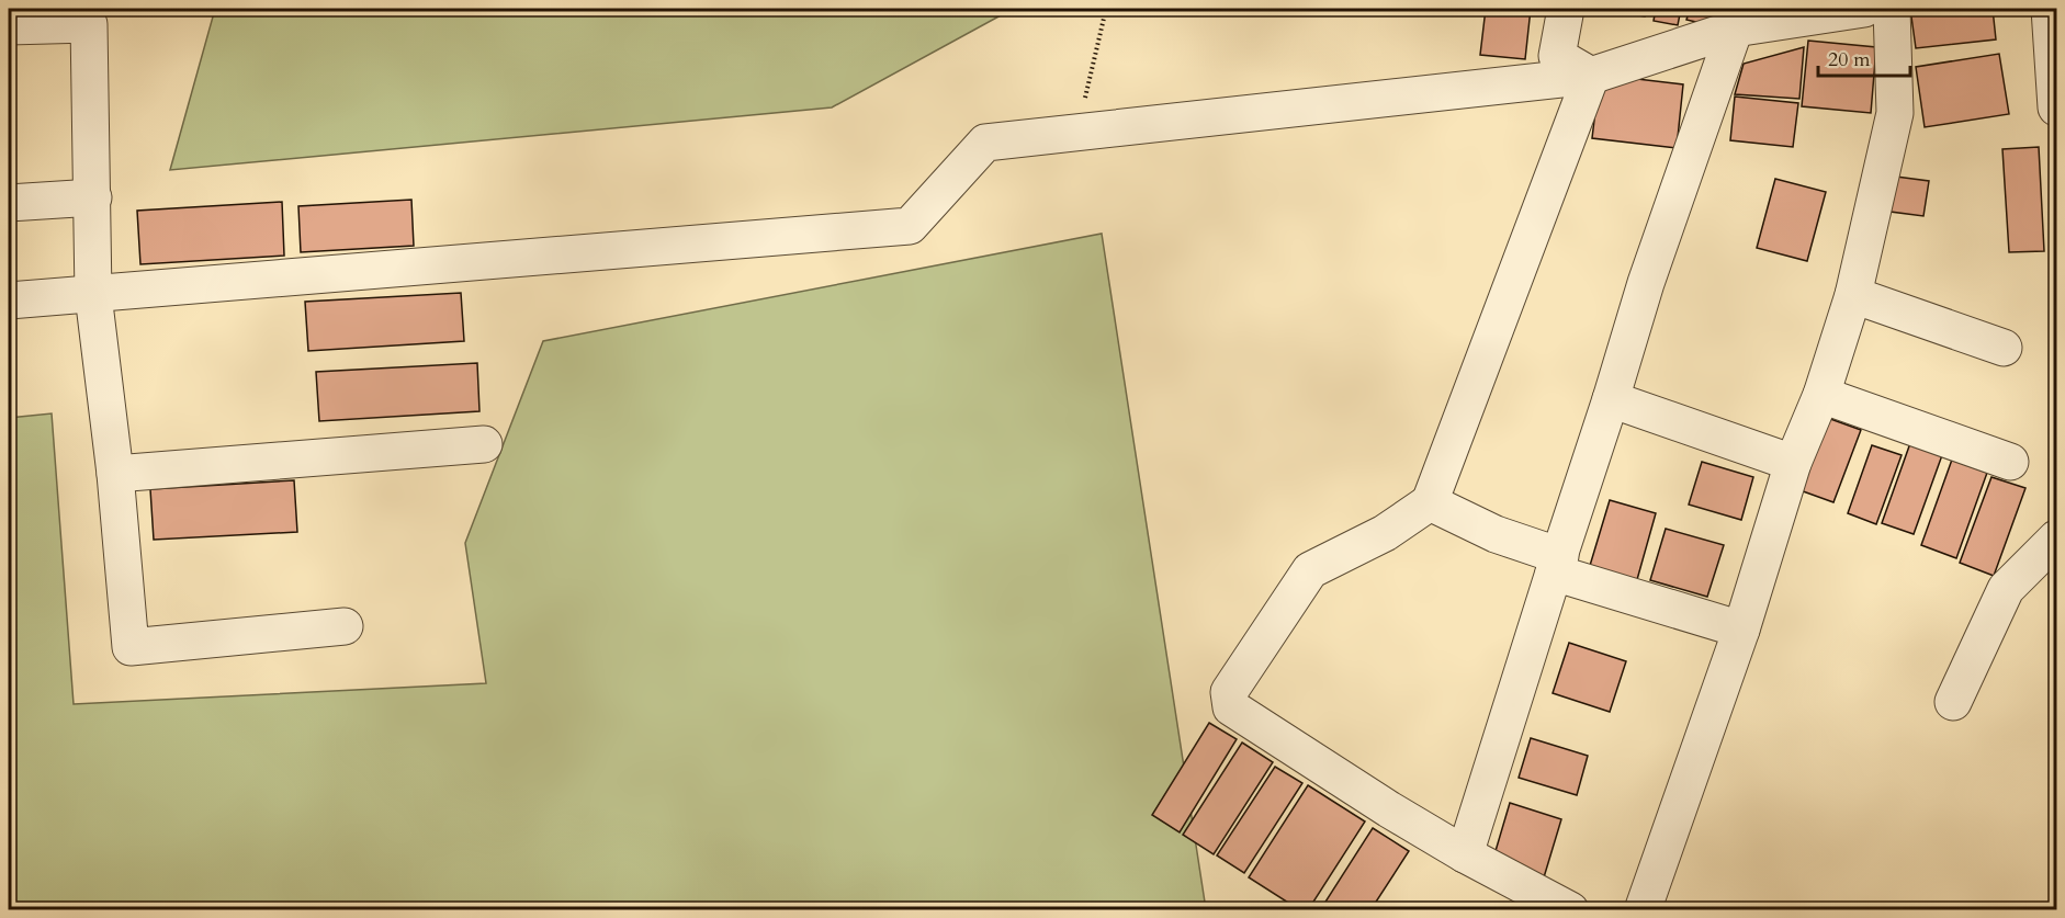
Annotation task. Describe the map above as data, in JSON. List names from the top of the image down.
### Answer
{
  "scale_bar": "20 m"
}
